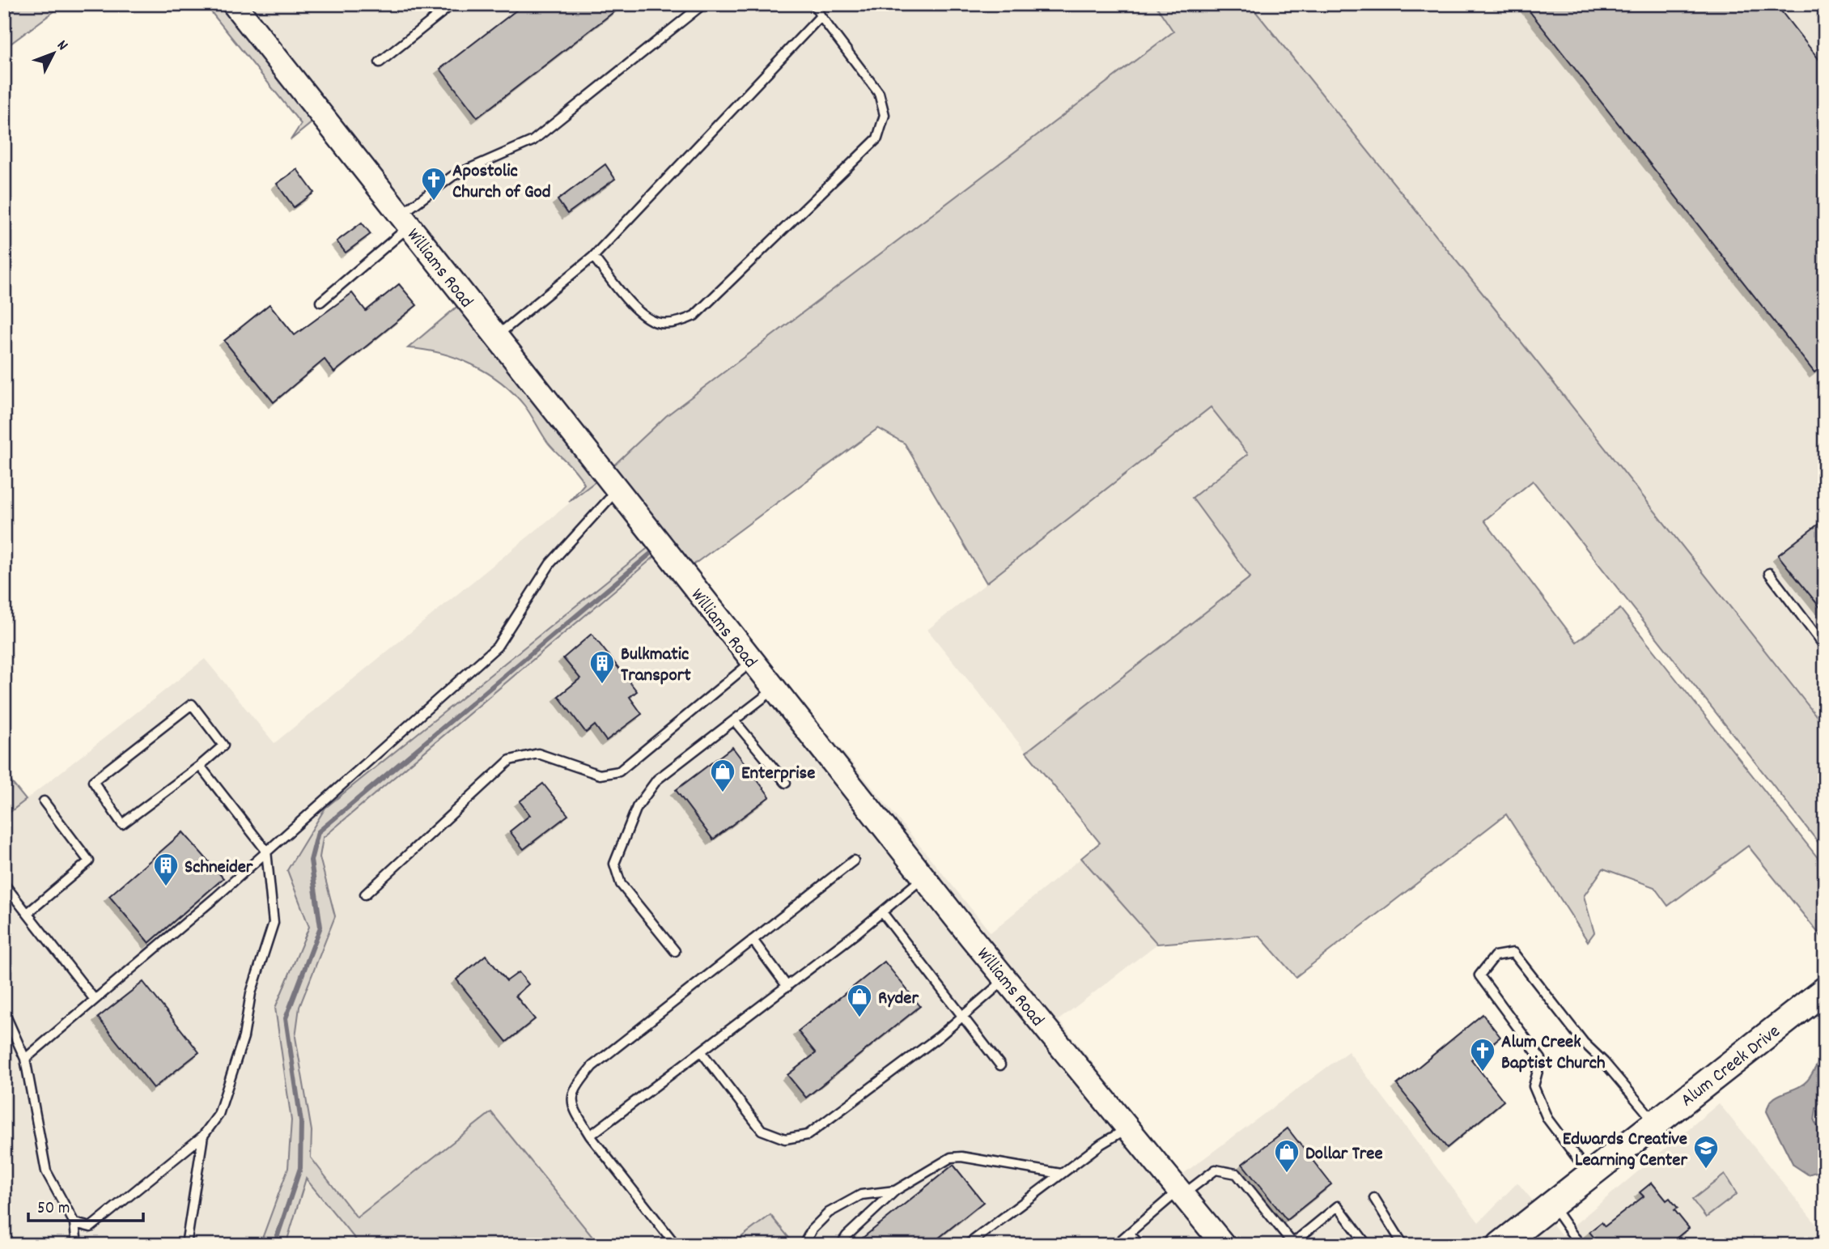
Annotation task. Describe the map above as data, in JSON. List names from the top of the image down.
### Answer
{
  "streets": {
    "main road": ["Williams Road", "Alum Creek Drive"]
  },
  "places": {
    "church": ["Apostolic Church of God", "Alum Creek Baptist Church"],
    "building": ["Bulkmatic Transport", "Schneider"],
    "shop": ["Enterprise", "Ryder", "Dollar Tree"],
    "school or university": ["Edwards Creative Learning Center"]
  },
  "scale_bar": "50 m",
  "north": "top right"
}
